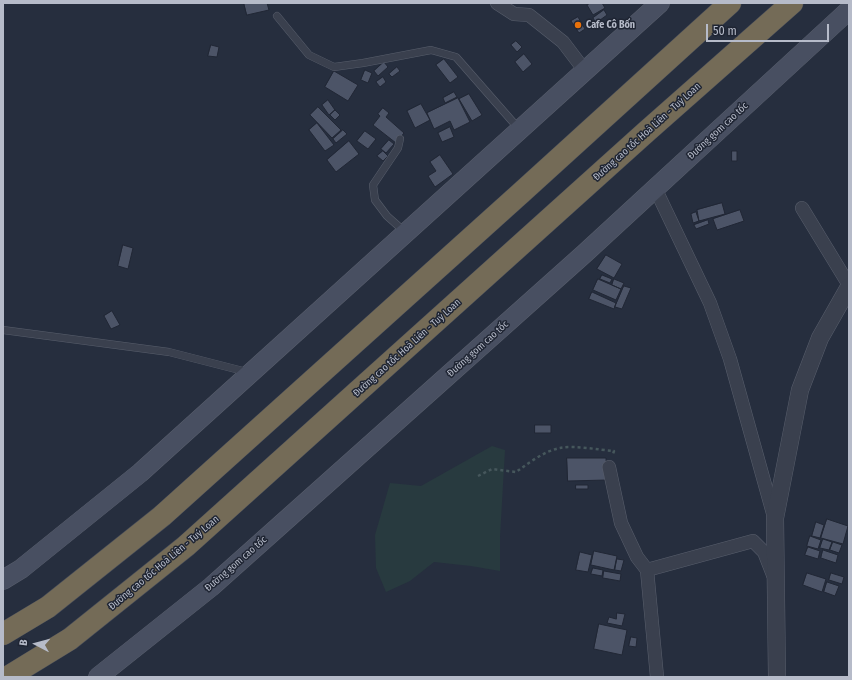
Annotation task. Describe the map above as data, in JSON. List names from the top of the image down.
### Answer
{
  "streets": {
    "highway": ["Đường cao tốc Hoà Liên - Tuý Loan"],
    "main road": ["Đường gom cao tốc"]
  },
  "places": ["Cafe Cô Bốn"],
  "scale_bar": "50 m",
  "north": "left"
}
